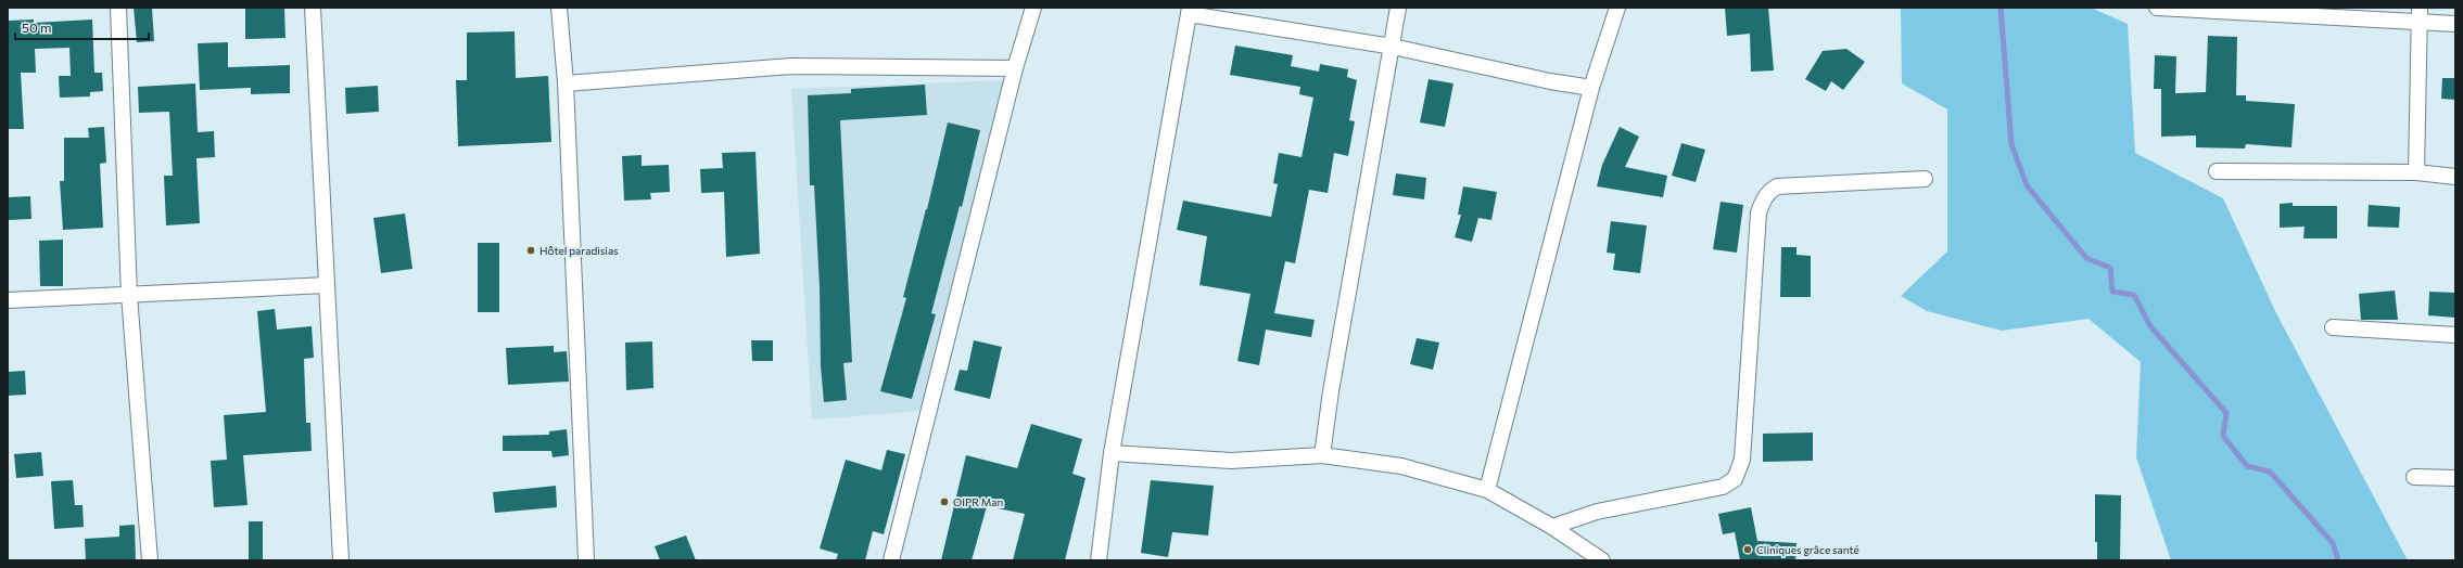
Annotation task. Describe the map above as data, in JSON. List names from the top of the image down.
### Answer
{
  "places": ["Hôtel paradisias", "OIPR Man", "Cliniques grâce santé"],
  "scale_bar": "50 m"
}
